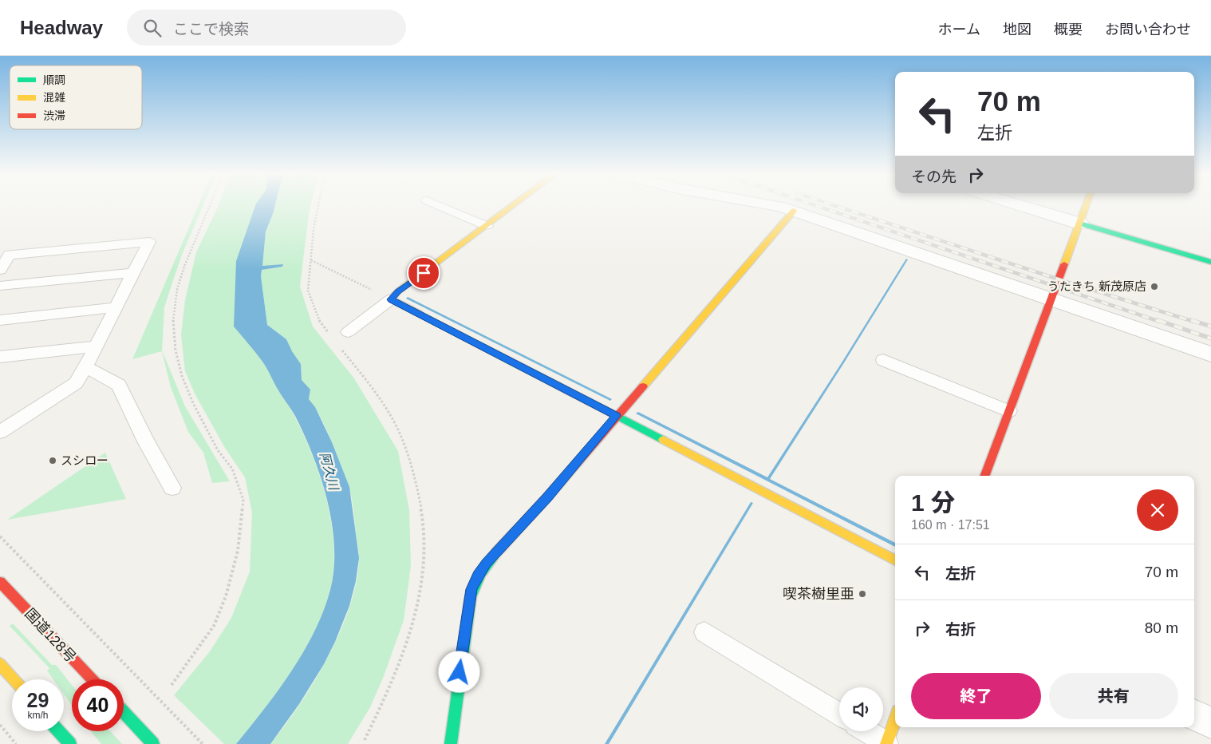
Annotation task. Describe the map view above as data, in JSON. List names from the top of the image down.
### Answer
{
  "streets": {
    "main road": ["国道128号"]
  },
  "water": ["阿久川"],
  "places": ["うたきち 新茂原店", "スシロー", "喫茶樹里亜"],
  "legend": ["順調", "混雑", "渋滞"],
  "page": {
    "header": "Headway",
    "search": "ここで検索",
    "nav": [
      "ホーム",
      "地図",
      "概要",
      "お問い合わせ"
    ],
    "turn": ["70 m", "左折"],
    "then": "その先",
    "heading": ["1 分", "160 m · 17:51"],
    "list": [
      {
        "name": "左折",
        "value": "70 m"
      },
      {
        "name": "右折",
        "value": "80 m"
      }
    ],
    "buttons": ["終了", "共有"],
    "speed": "29 km/h",
    "limit": "40"
  }
}
